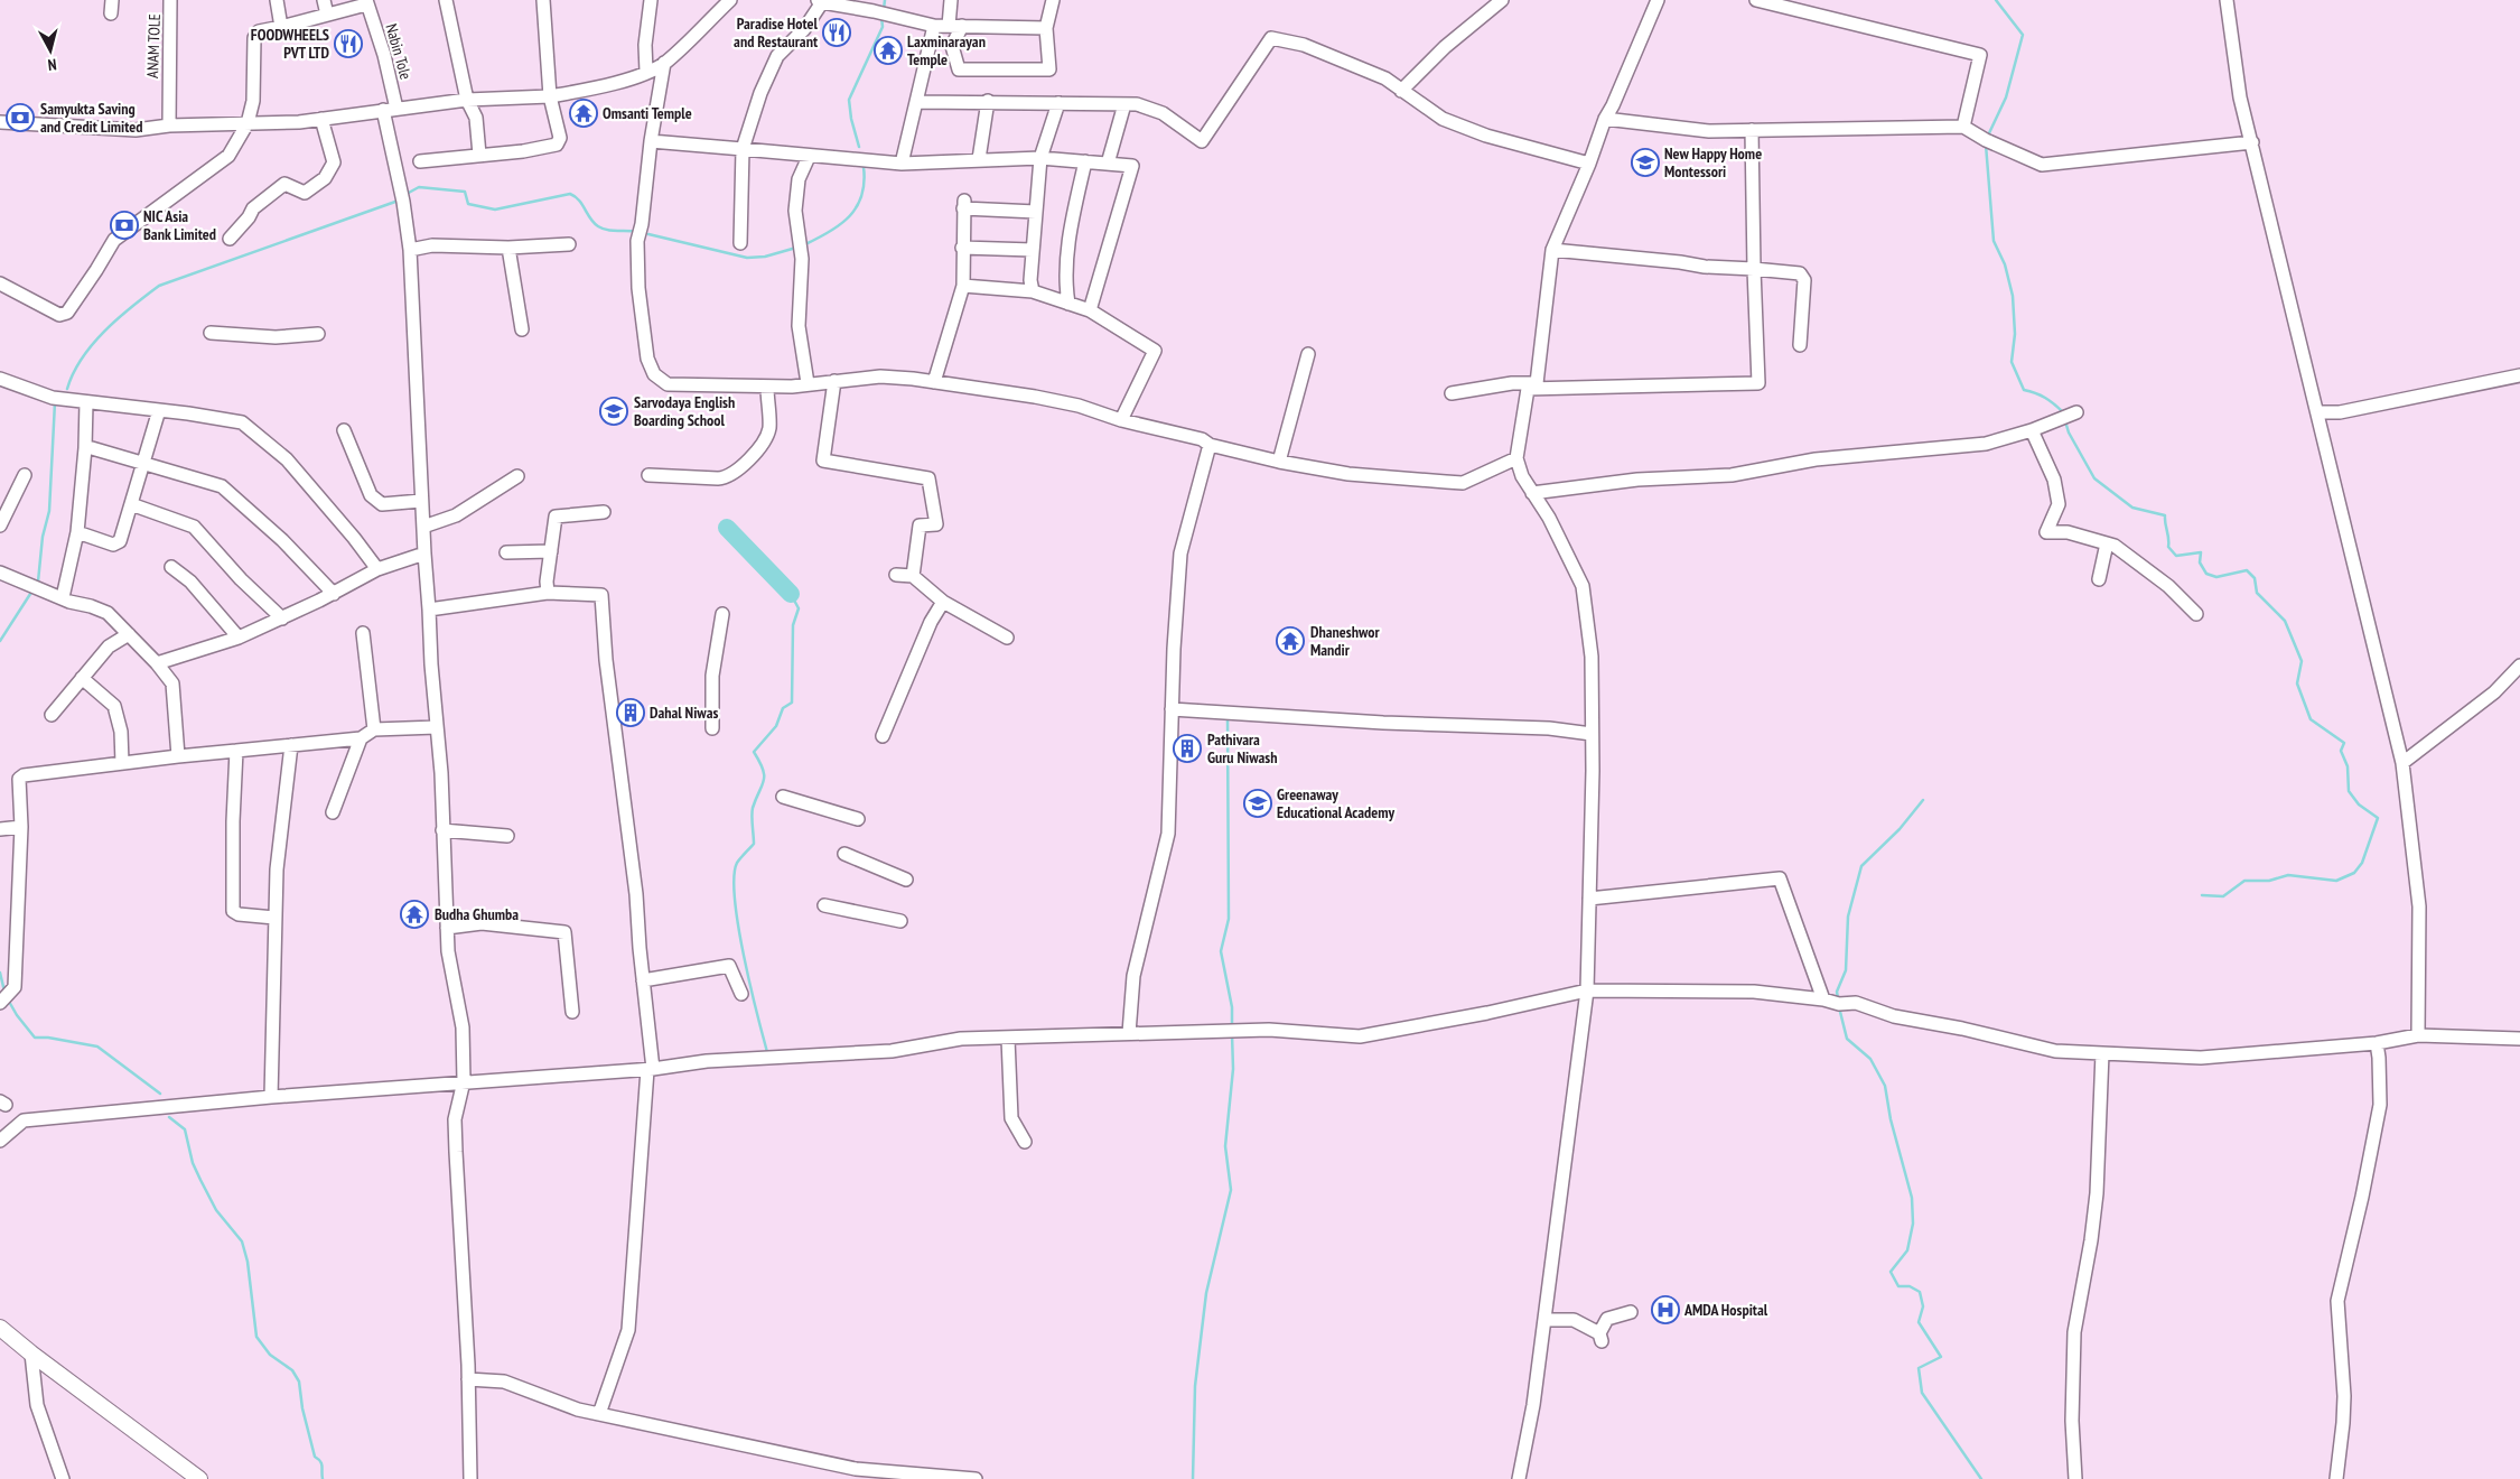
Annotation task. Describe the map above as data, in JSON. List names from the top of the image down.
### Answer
{
  "streets": {
    "street": ["ANAM TOLE", "Nabin Tole"]
  },
  "places": {
    "restaurant": ["Paradise Hotel and Restaurant", "FOODWHEELS PVT LTD"],
    "temple": [
      "Laxminarayan Temple",
      "Omsanti Temple",
      "Dhaneshwor Mandir",
      "Budha Ghumba"
    ],
    "bank": ["Samyukta Saving and Credit Limited", "NIC Asia Bank Limited"],
    "school or university": ["New Happy Home Montessori", "Sarvodaya English Boarding School", "Greenaway Educational Academy"],
    "building": ["Dahal Niwas", "Pathivara Guru Niwash"],
    "hospital": ["AMDA Hospital"]
  },
  "north": "bottom"
}
